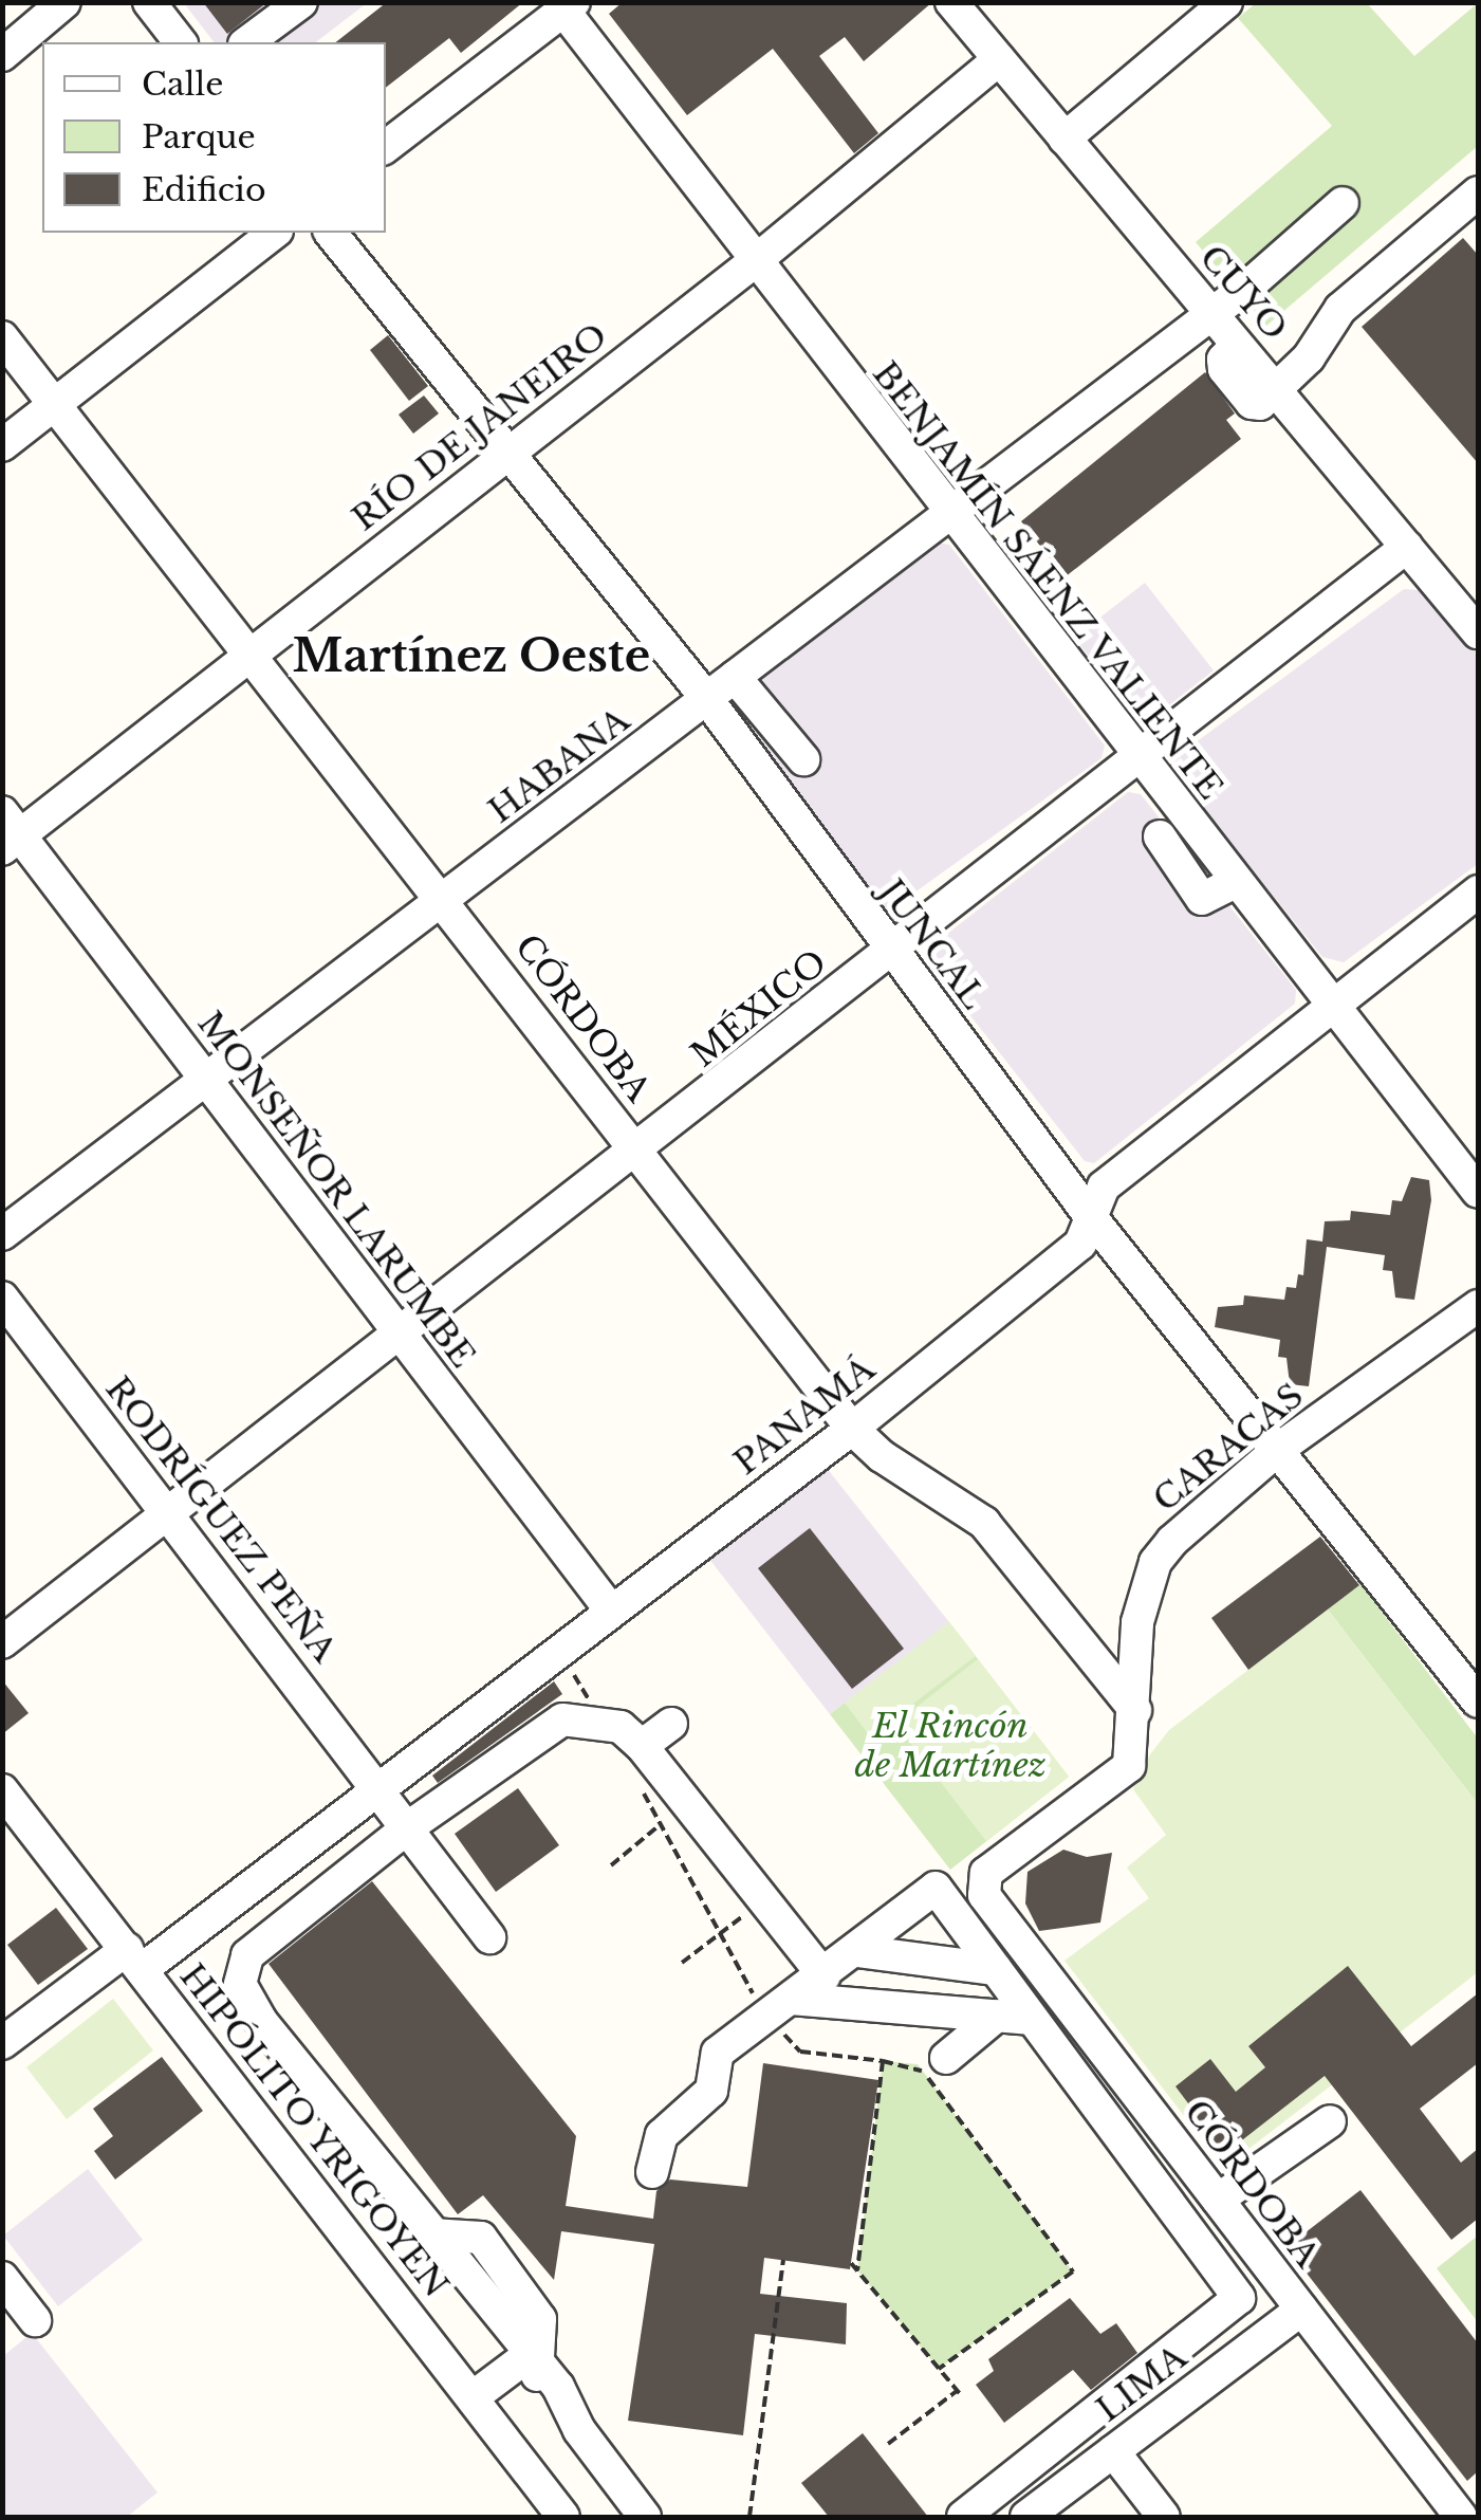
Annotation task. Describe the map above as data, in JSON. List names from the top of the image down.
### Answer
{
  "streets": {
    "street": [
      "CUYO",
      "RÍO DE JANEIRO",
      "BENJAMÍN SÁENZ VALIENTE",
      "HABANA",
      "JUNCAL",
      "MÉXICO",
      "CÓRDOBA",
      "MONSEÑOR LARUMBE",
      "PANAMÁ",
      "CARACAS",
      "RODRÍGUEZ PEÑA",
      "HIPÓLITO YRIGOYEN",
      "LIMA"
    ]
  },
  "crossings": [
    ["CUYO", "RÍO DE JANEIRO"],
    ["CUYO", "HABANA"],
    ["CUYO", "MÉXICO"],
    ["RÍO DE JANEIRO", "BENJAMÍN SÁENZ VALIENTE"],
    ["RÍO DE JANEIRO", "JUNCAL"],
    ["RÍO DE JANEIRO", "CÓRDOBA"],
    ["RÍO DE JANEIRO", "MONSEÑOR LARUMBE"],
    ["BENJAMÍN SÁENZ VALIENTE", "HABANA"],
    ["BENJAMÍN SÁENZ VALIENTE", "MÉXICO"],
    ["BENJAMÍN SÁENZ VALIENTE", "PANAMÁ"],
    ["HABANA", "JUNCAL"],
    ["HABANA", "CÓRDOBA"],
    ["HABANA", "MONSEÑOR LARUMBE"],
    ["JUNCAL", "MÉXICO"],
    ["JUNCAL", "PANAMÁ"],
    ["JUNCAL", "CARACAS"],
    ["MÉXICO", "CÓRDOBA"],
    ["MÉXICO", "MONSEÑOR LARUMBE"],
    ["MÉXICO", "RODRÍGUEZ PEÑA"],
    ["CÓRDOBA", "PANAMÁ"],
    ["CÓRDOBA", "CARACAS"],
    ["CÓRDOBA", "LIMA"],
    ["MONSEÑOR LARUMBE", "PANAMÁ"],
    ["PANAMÁ", "RODRÍGUEZ PEÑA"],
    ["PANAMÁ", "HIPÓLITO YRIGOYEN"]
  ],
  "districts": ["Martínez Oeste"],
  "parks": ["El Rincón de Martínez"],
  "legend": ["Calle", "Parque", "Edificio"]
}
